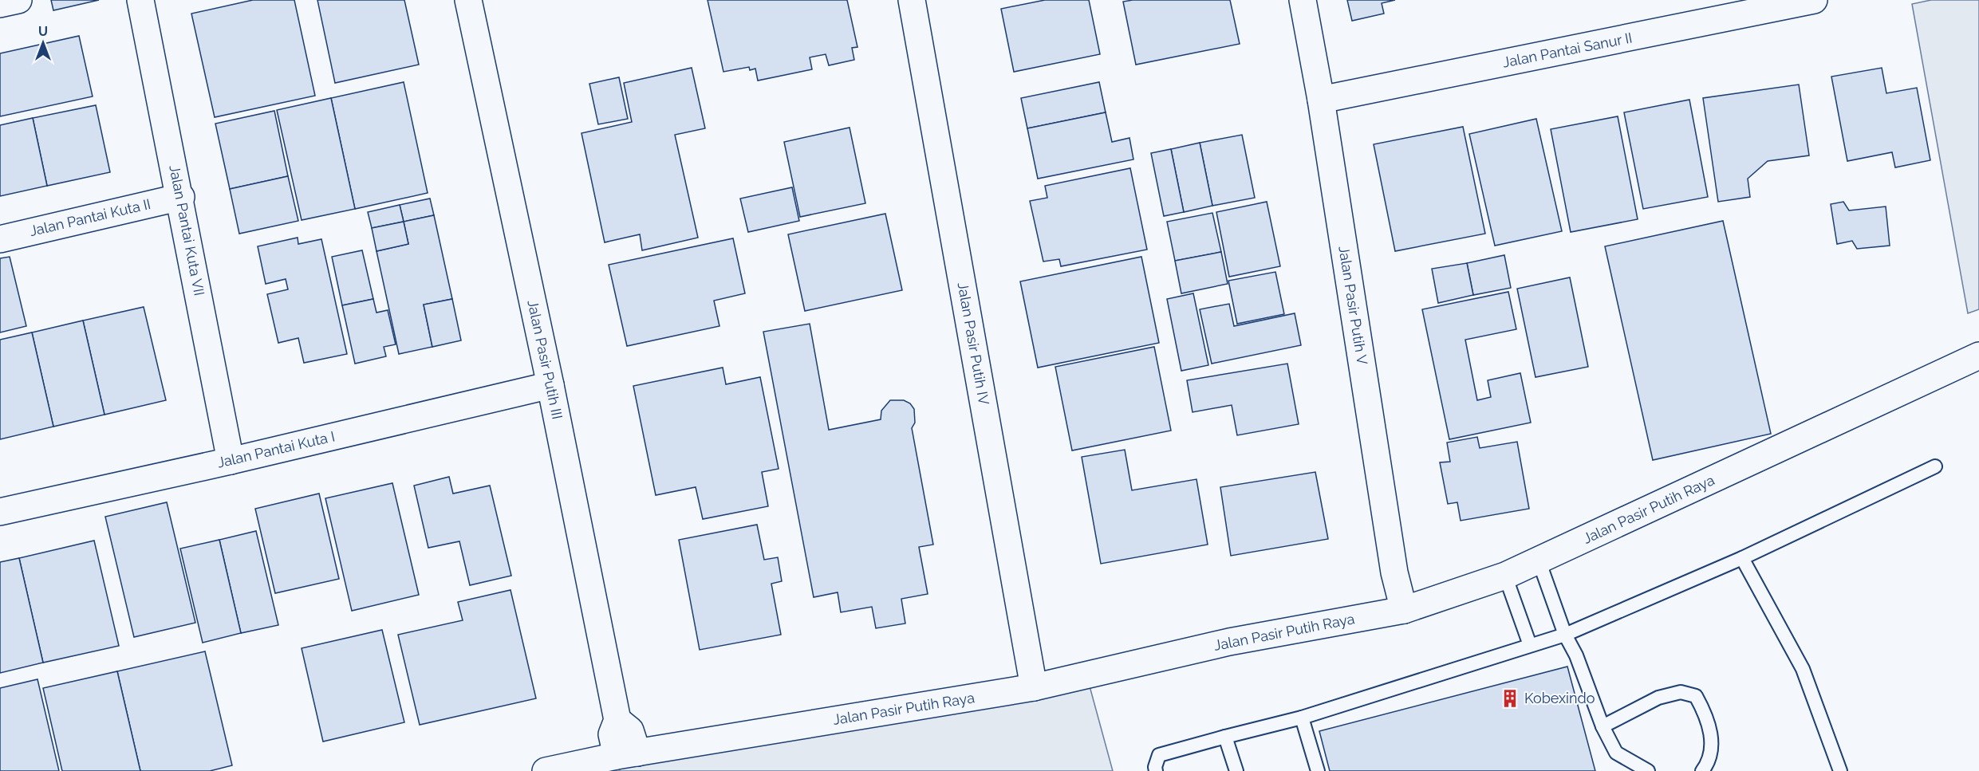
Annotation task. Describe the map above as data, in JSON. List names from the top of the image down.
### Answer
{
  "streets": {
    "street": [
      "Jalan Pantai Sanur II",
      "Jalan Pantai Kuta II",
      "Jalan Pantai Kuta VII",
      "Jalan Pasir Putih V",
      "Jalan Pasir Putih IV",
      "Jalan Pasir Putih III",
      "Jalan Pantai Kuta I",
      "Jalan Pasir Putih Raya"
    ]
  },
  "crossings": [
    ["Jalan Pantai Sanur II", "Jalan Pasir Putih V"],
    ["Jalan Pantai Kuta II", "Jalan Pantai Kuta VII"],
    ["Jalan Pantai Kuta VII", "Jalan Pantai Kuta I"],
    ["Jalan Pasir Putih V", "Jalan Pasir Putih Raya"],
    ["Jalan Pasir Putih IV", "Jalan Pasir Putih Raya"],
    ["Jalan Pasir Putih III", "Jalan Pantai Kuta I"],
    ["Jalan Pasir Putih III", "Jalan Pasir Putih Raya"]
  ],
  "places": {
    "building": ["Kobexindo"]
  },
  "north": "top"
}
